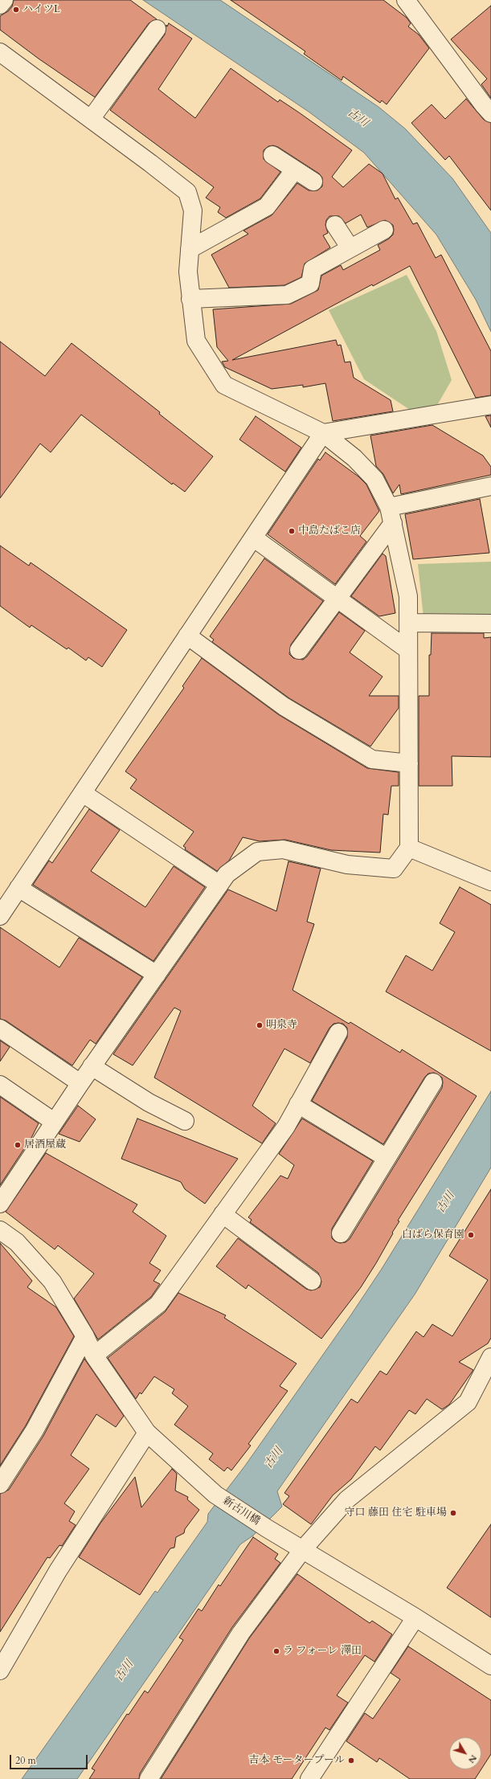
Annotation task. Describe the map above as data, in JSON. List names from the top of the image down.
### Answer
{
  "streets": {
    "street": ["新古川橋"]
  },
  "water": ["古川"],
  "places": [
    "ハイツL",
    "中島たばこ店",
    "明泉寺",
    "居酒屋蔵",
    "白ばら保育園",
    "守口 藤田 住宅 駐車場",
    "ラ フォーレ 澤田",
    "吉本 モータープール"
  ],
  "scale_bar": "20 m",
  "north": "bottom right"
}
